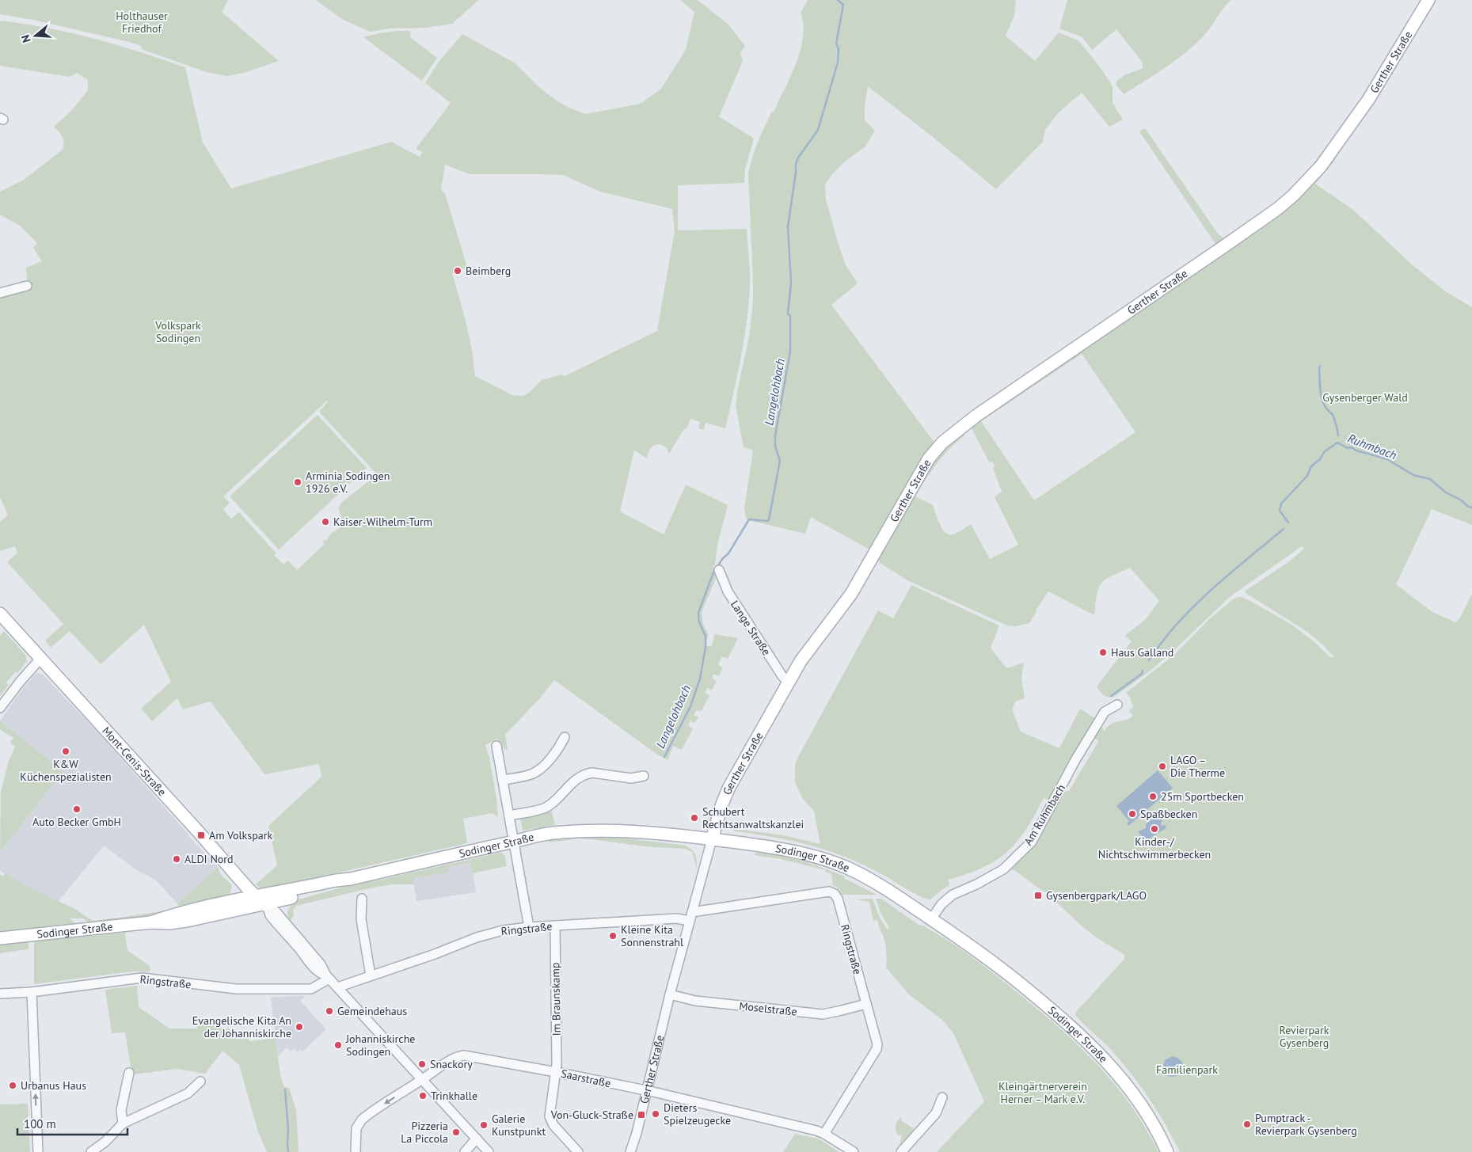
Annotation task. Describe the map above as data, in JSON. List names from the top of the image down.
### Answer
{
  "streets": {
    "main road": ["Gerther Straße", "Mont-Cenis-Straße", "Sodinger Straße"],
    "street": [
      "Lange Straße",
      "Am Ruhmbach",
      "Ringstraße",
      "Im Braunskamp",
      "Moselstraße",
      "Saarstraße"
    ]
  },
  "crossings": [
    ["Gerther Straße", "Lange Straße"],
    ["Gerther Straße", "Sodinger Straße"],
    ["Gerther Straße", "Ringstraße"],
    ["Gerther Straße", "Moselstraße"],
    ["Gerther Straße", "Saarstraße"],
    ["Mont-Cenis-Straße", "Sodinger Straße"],
    ["Mont-Cenis-Straße", "Ringstraße"],
    ["Mont-Cenis-Straße", "Saarstraße"],
    ["Am Ruhmbach", "Sodinger Straße"],
    ["Ringstraße", "Im Braunskamp"],
    ["Ringstraße", "Moselstraße"],
    ["Ringstraße", "Saarstraße"],
    ["Im Braunskamp", "Saarstraße"]
  ],
  "water": ["Langelohbach", "Ruhmbach"],
  "parks": [
    "Holthauser Friedhof",
    "Volkspark Sodingen",
    "Gysenberger Wald",
    "Revierpark Gysenberg",
    "Familienpark",
    "Kleingärtnerverein Herner – Mark e.V."
  ],
  "places": {
    "other": [
      "Beimberg",
      "Arminia Sodingen 1926 e.V.",
      "Kaiser-Wilhelm-Turm",
      "Haus Galland",
      "K&W Küchenspezialisten",
      "LAGO – Die Therme",
      "25m Sportbecken",
      "Auto Becker GmbH",
      "Spaßbecken",
      "Schubert Rechtsanwaltskanzlei",
      "Kinder-/ Nichtschwimmerbecken",
      "ALDI Nord",
      "Kleine Kita Sonnenstrahl",
      "Gemeindehaus",
      "Evangelische Kita An der Johanniskirche",
      "Johanniskirche Sodingen",
      "Snackory",
      "Urbanus Haus",
      "Trinkhalle",
      "Dieters Spielzeugecke",
      "Pumptrack - Revierpark Gysenberg",
      "Galerie Kunstpunkt",
      "Pizzeria La Piccola"
    ],
    "transit": ["Am Volkspark", "Gysenbergpark/LAGO", "Von-Gluck-Straße"]
  },
  "scale_bar": "100 m",
  "north": "left"
}
